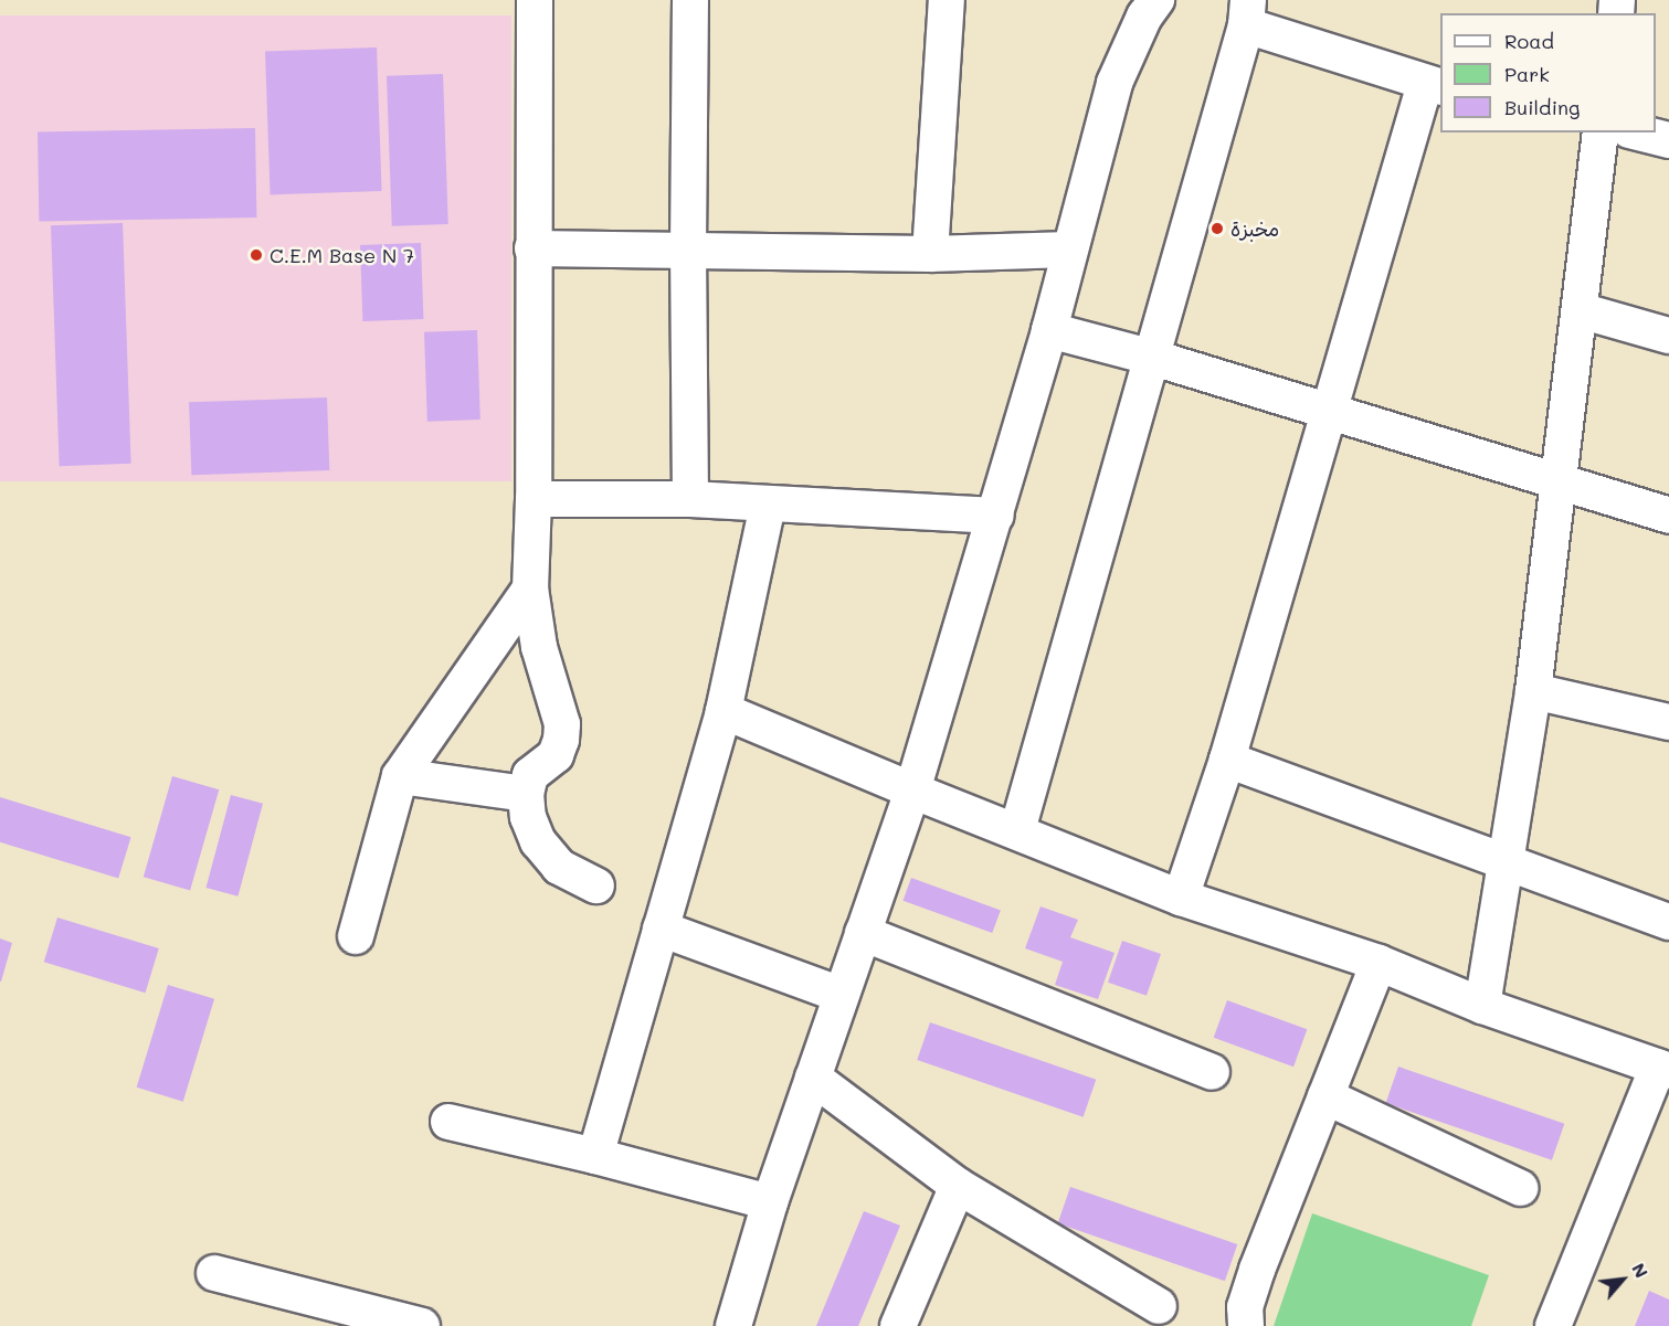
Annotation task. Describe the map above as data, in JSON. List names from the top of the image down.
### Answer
{
  "places": ["مخبزة", "C.E.M Base N 7"],
  "legend": ["Road", "Park", "Building"],
  "north": "top right"
}
